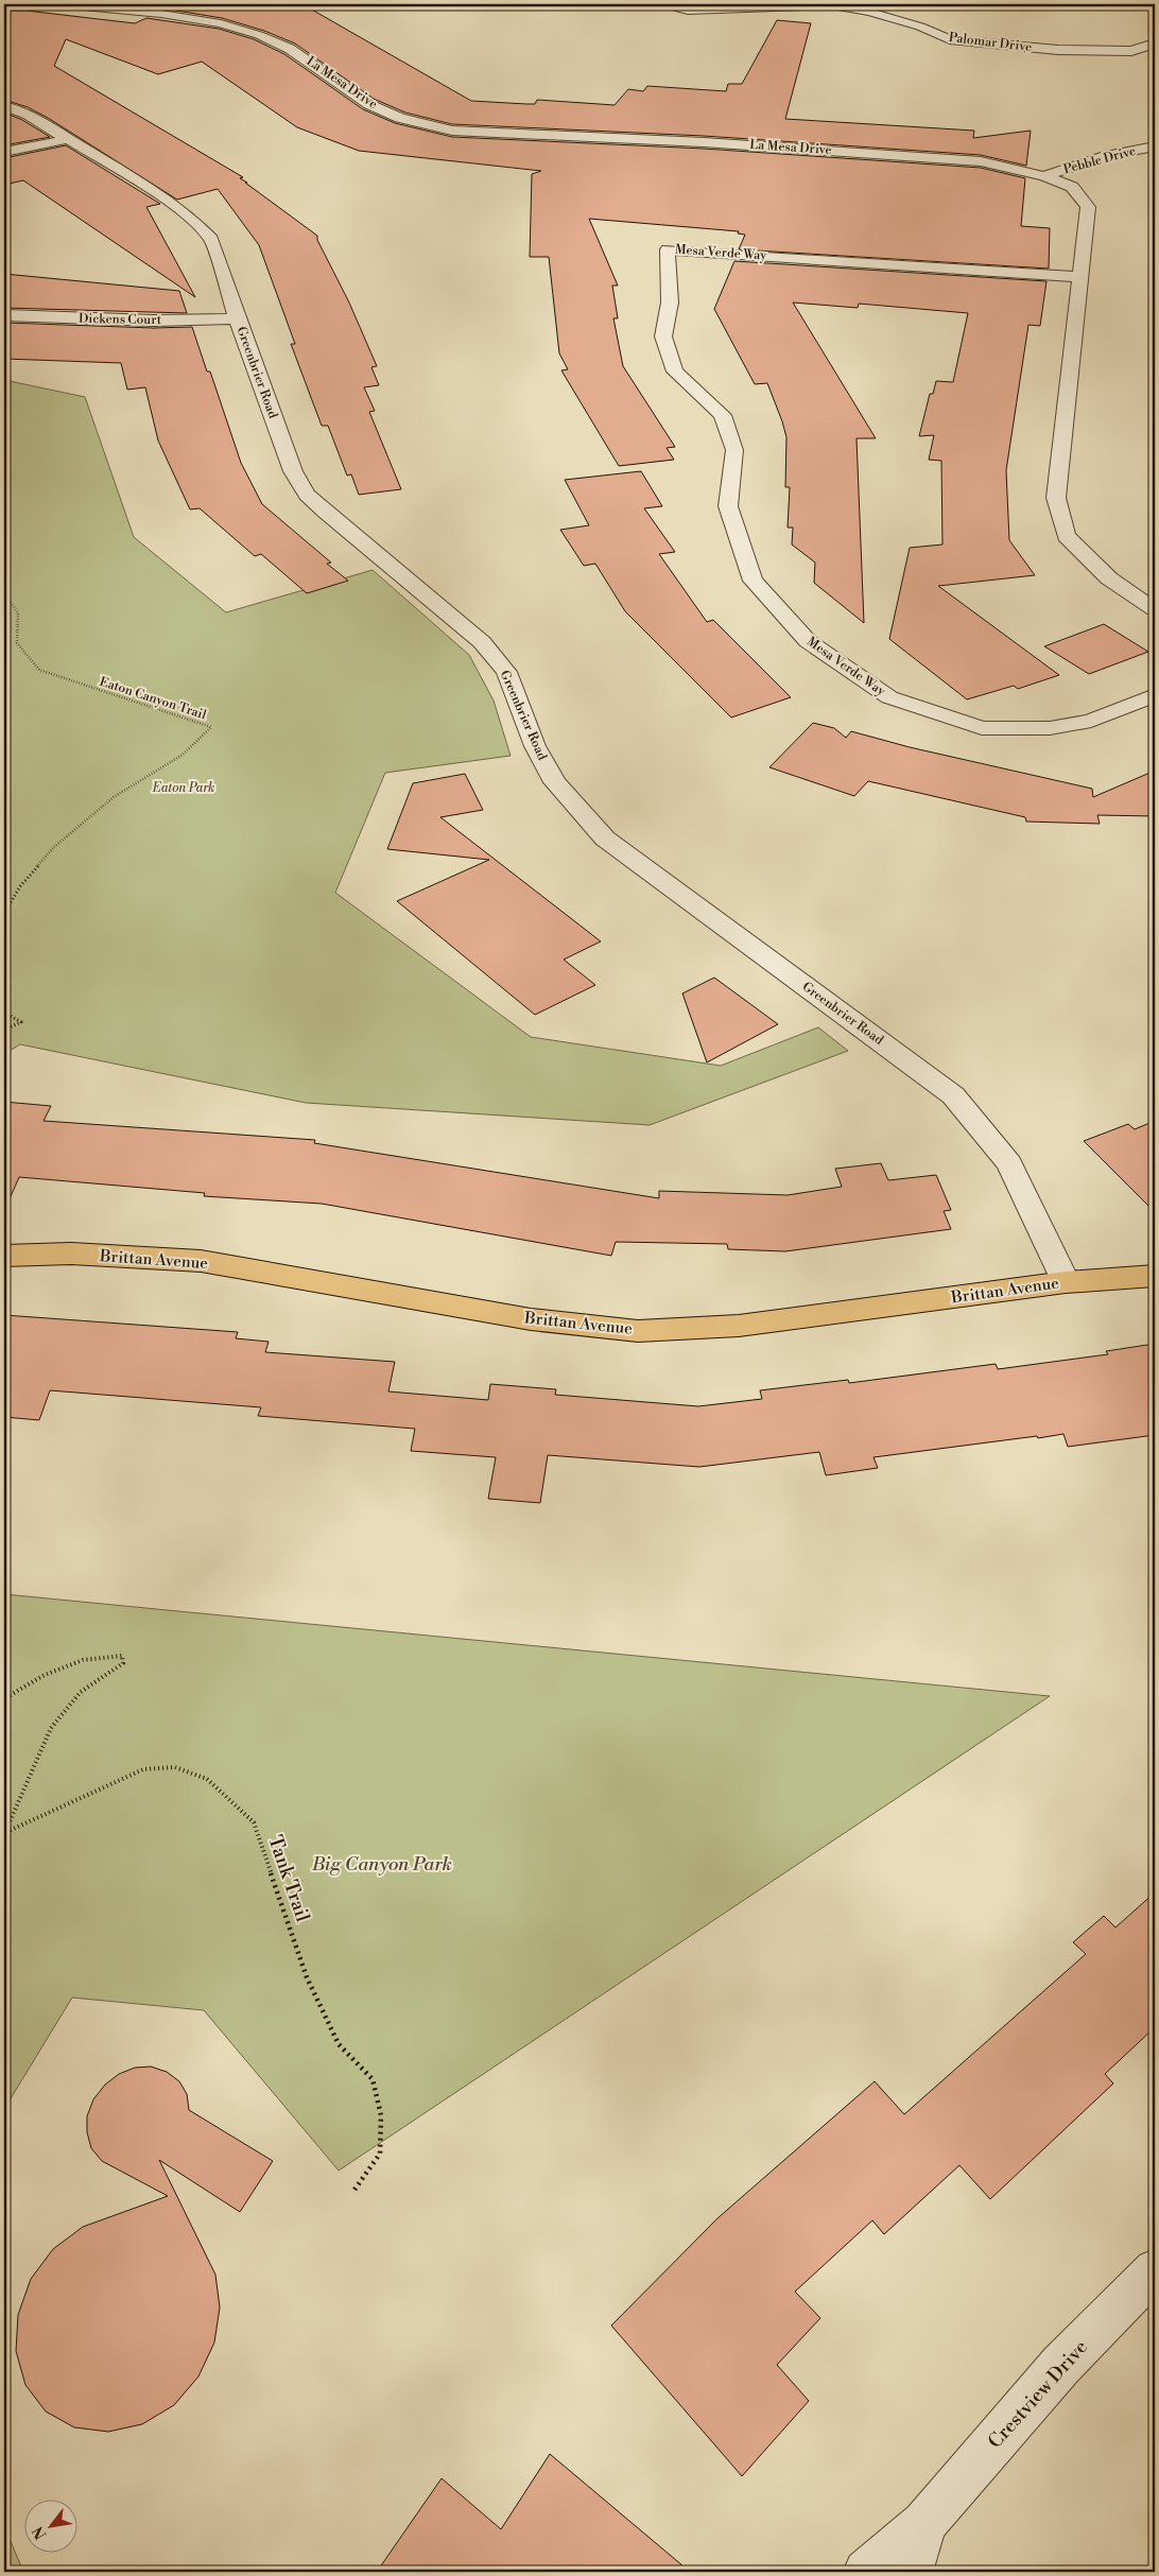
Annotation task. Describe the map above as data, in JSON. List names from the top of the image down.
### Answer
{
  "streets": {
    "main road": ["Brittan Avenue"],
    "street": [
      "Palomar Drive",
      "La Mesa Drive",
      "Pebble Drive",
      "Mesa Verde Way",
      "Dickens Court",
      "Greenbrier Road",
      "Crestview Drive"
    ],
    "path": ["Eaton Canyon Trail", "Tank Trail"]
  },
  "crossings": [
    ["La Mesa Drive", "Pebble Drive"],
    ["La Mesa Drive", "Mesa Verde Way"],
    ["Dickens Court", "Greenbrier Road"],
    ["Greenbrier Road", "Brittan Avenue"]
  ],
  "parks": ["Eaton Park", "Big Canyon Park"],
  "north": "bottom left"
}
